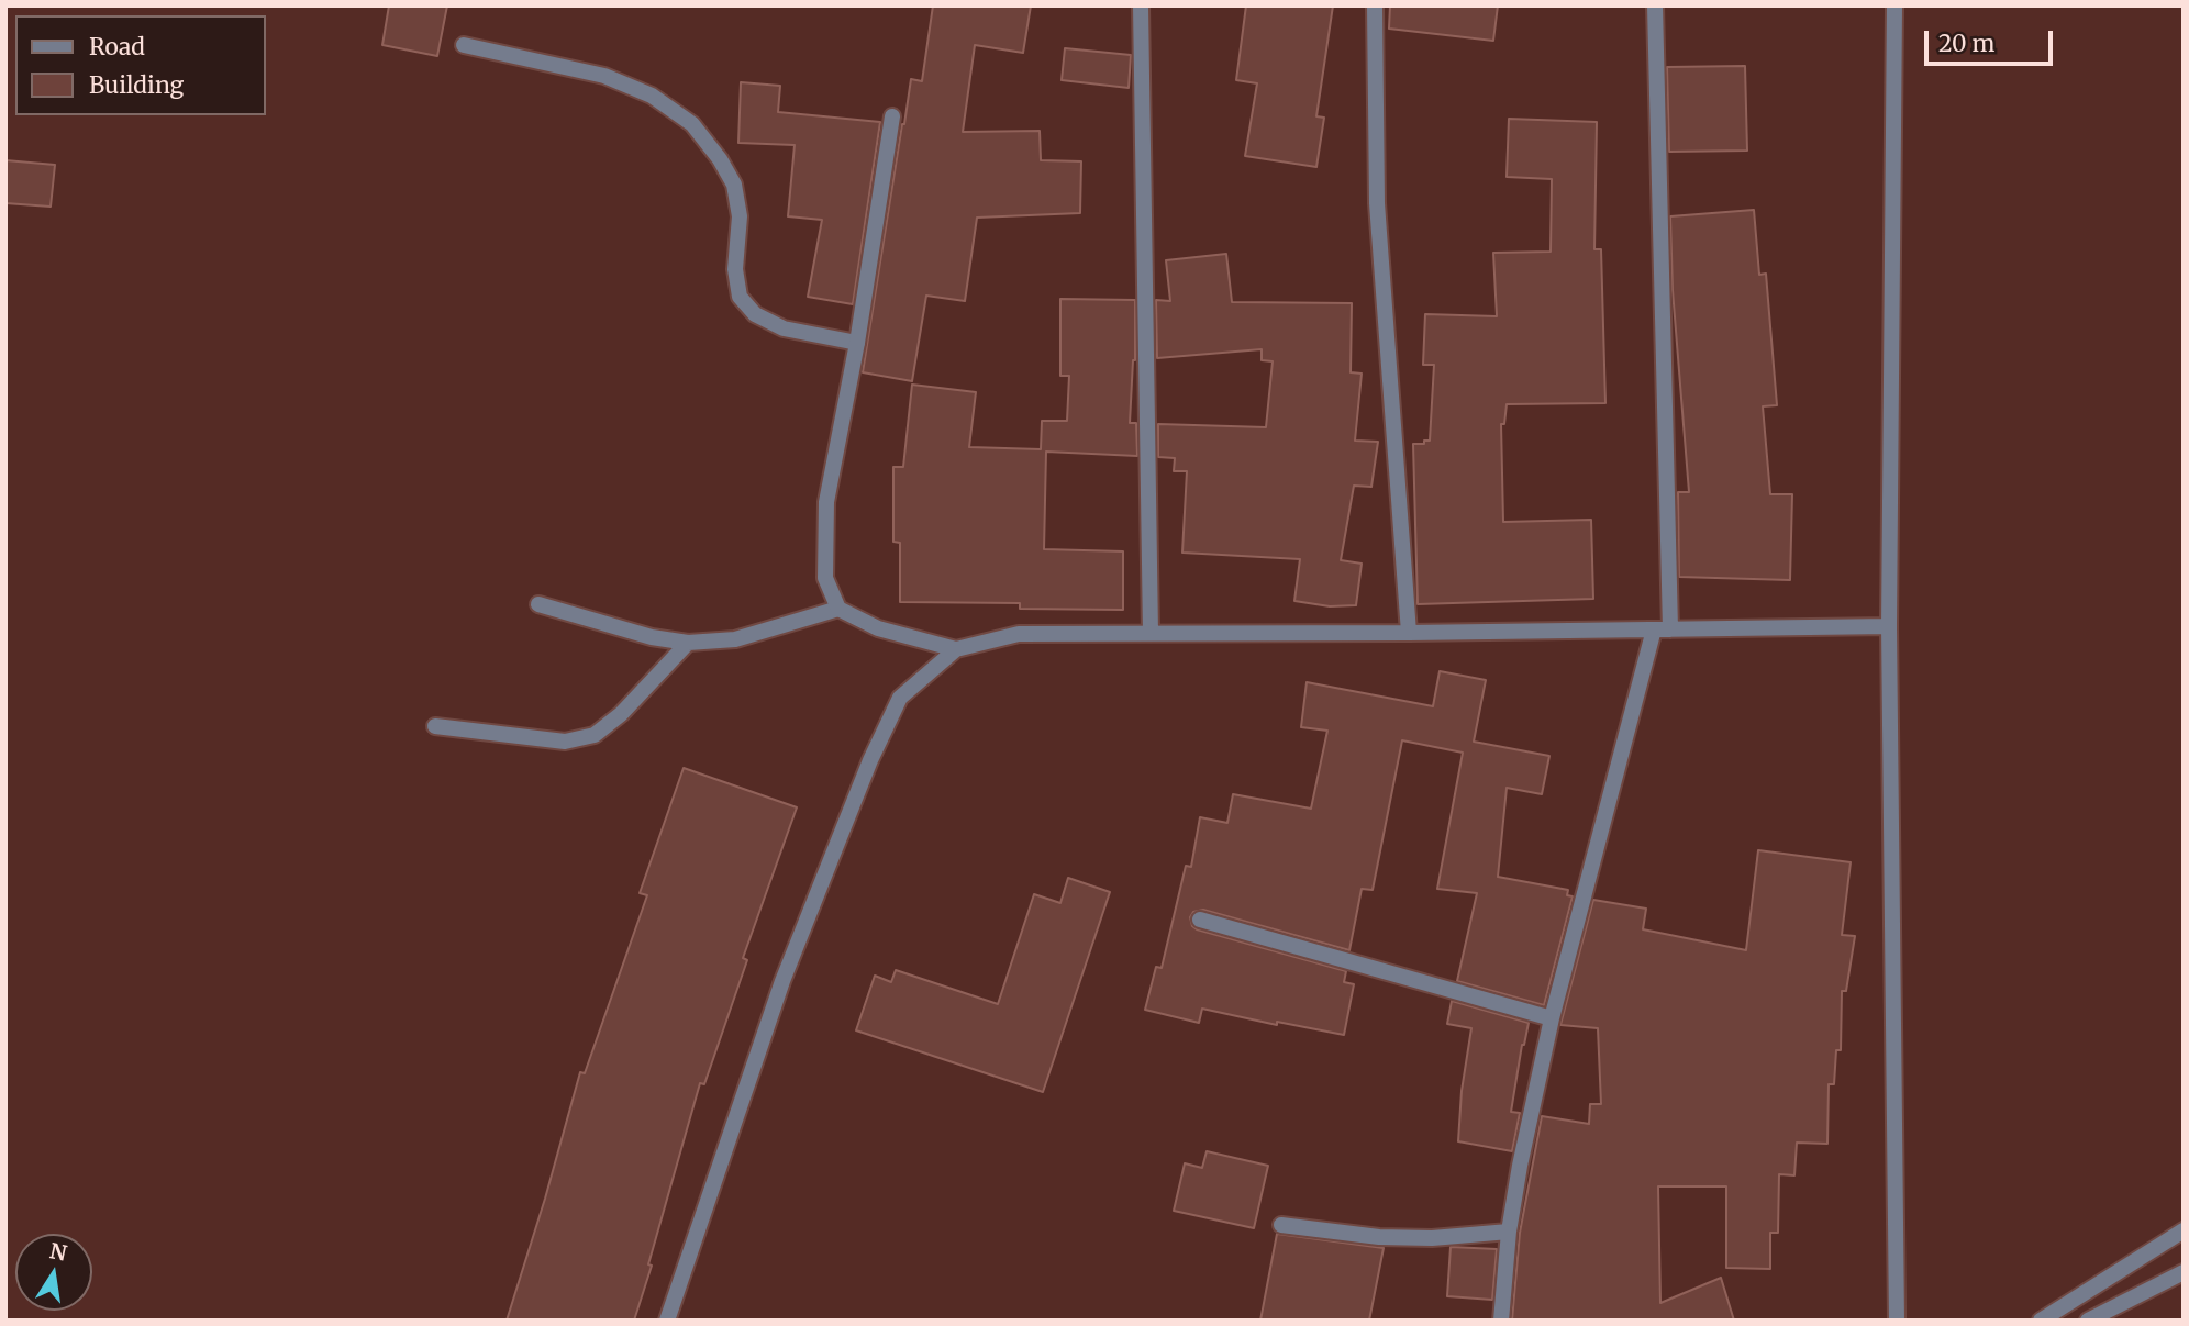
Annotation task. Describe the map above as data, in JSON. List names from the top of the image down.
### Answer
{
  "legend": ["Road", "Building"],
  "scale_bar": "20 m",
  "north": "top"
}
